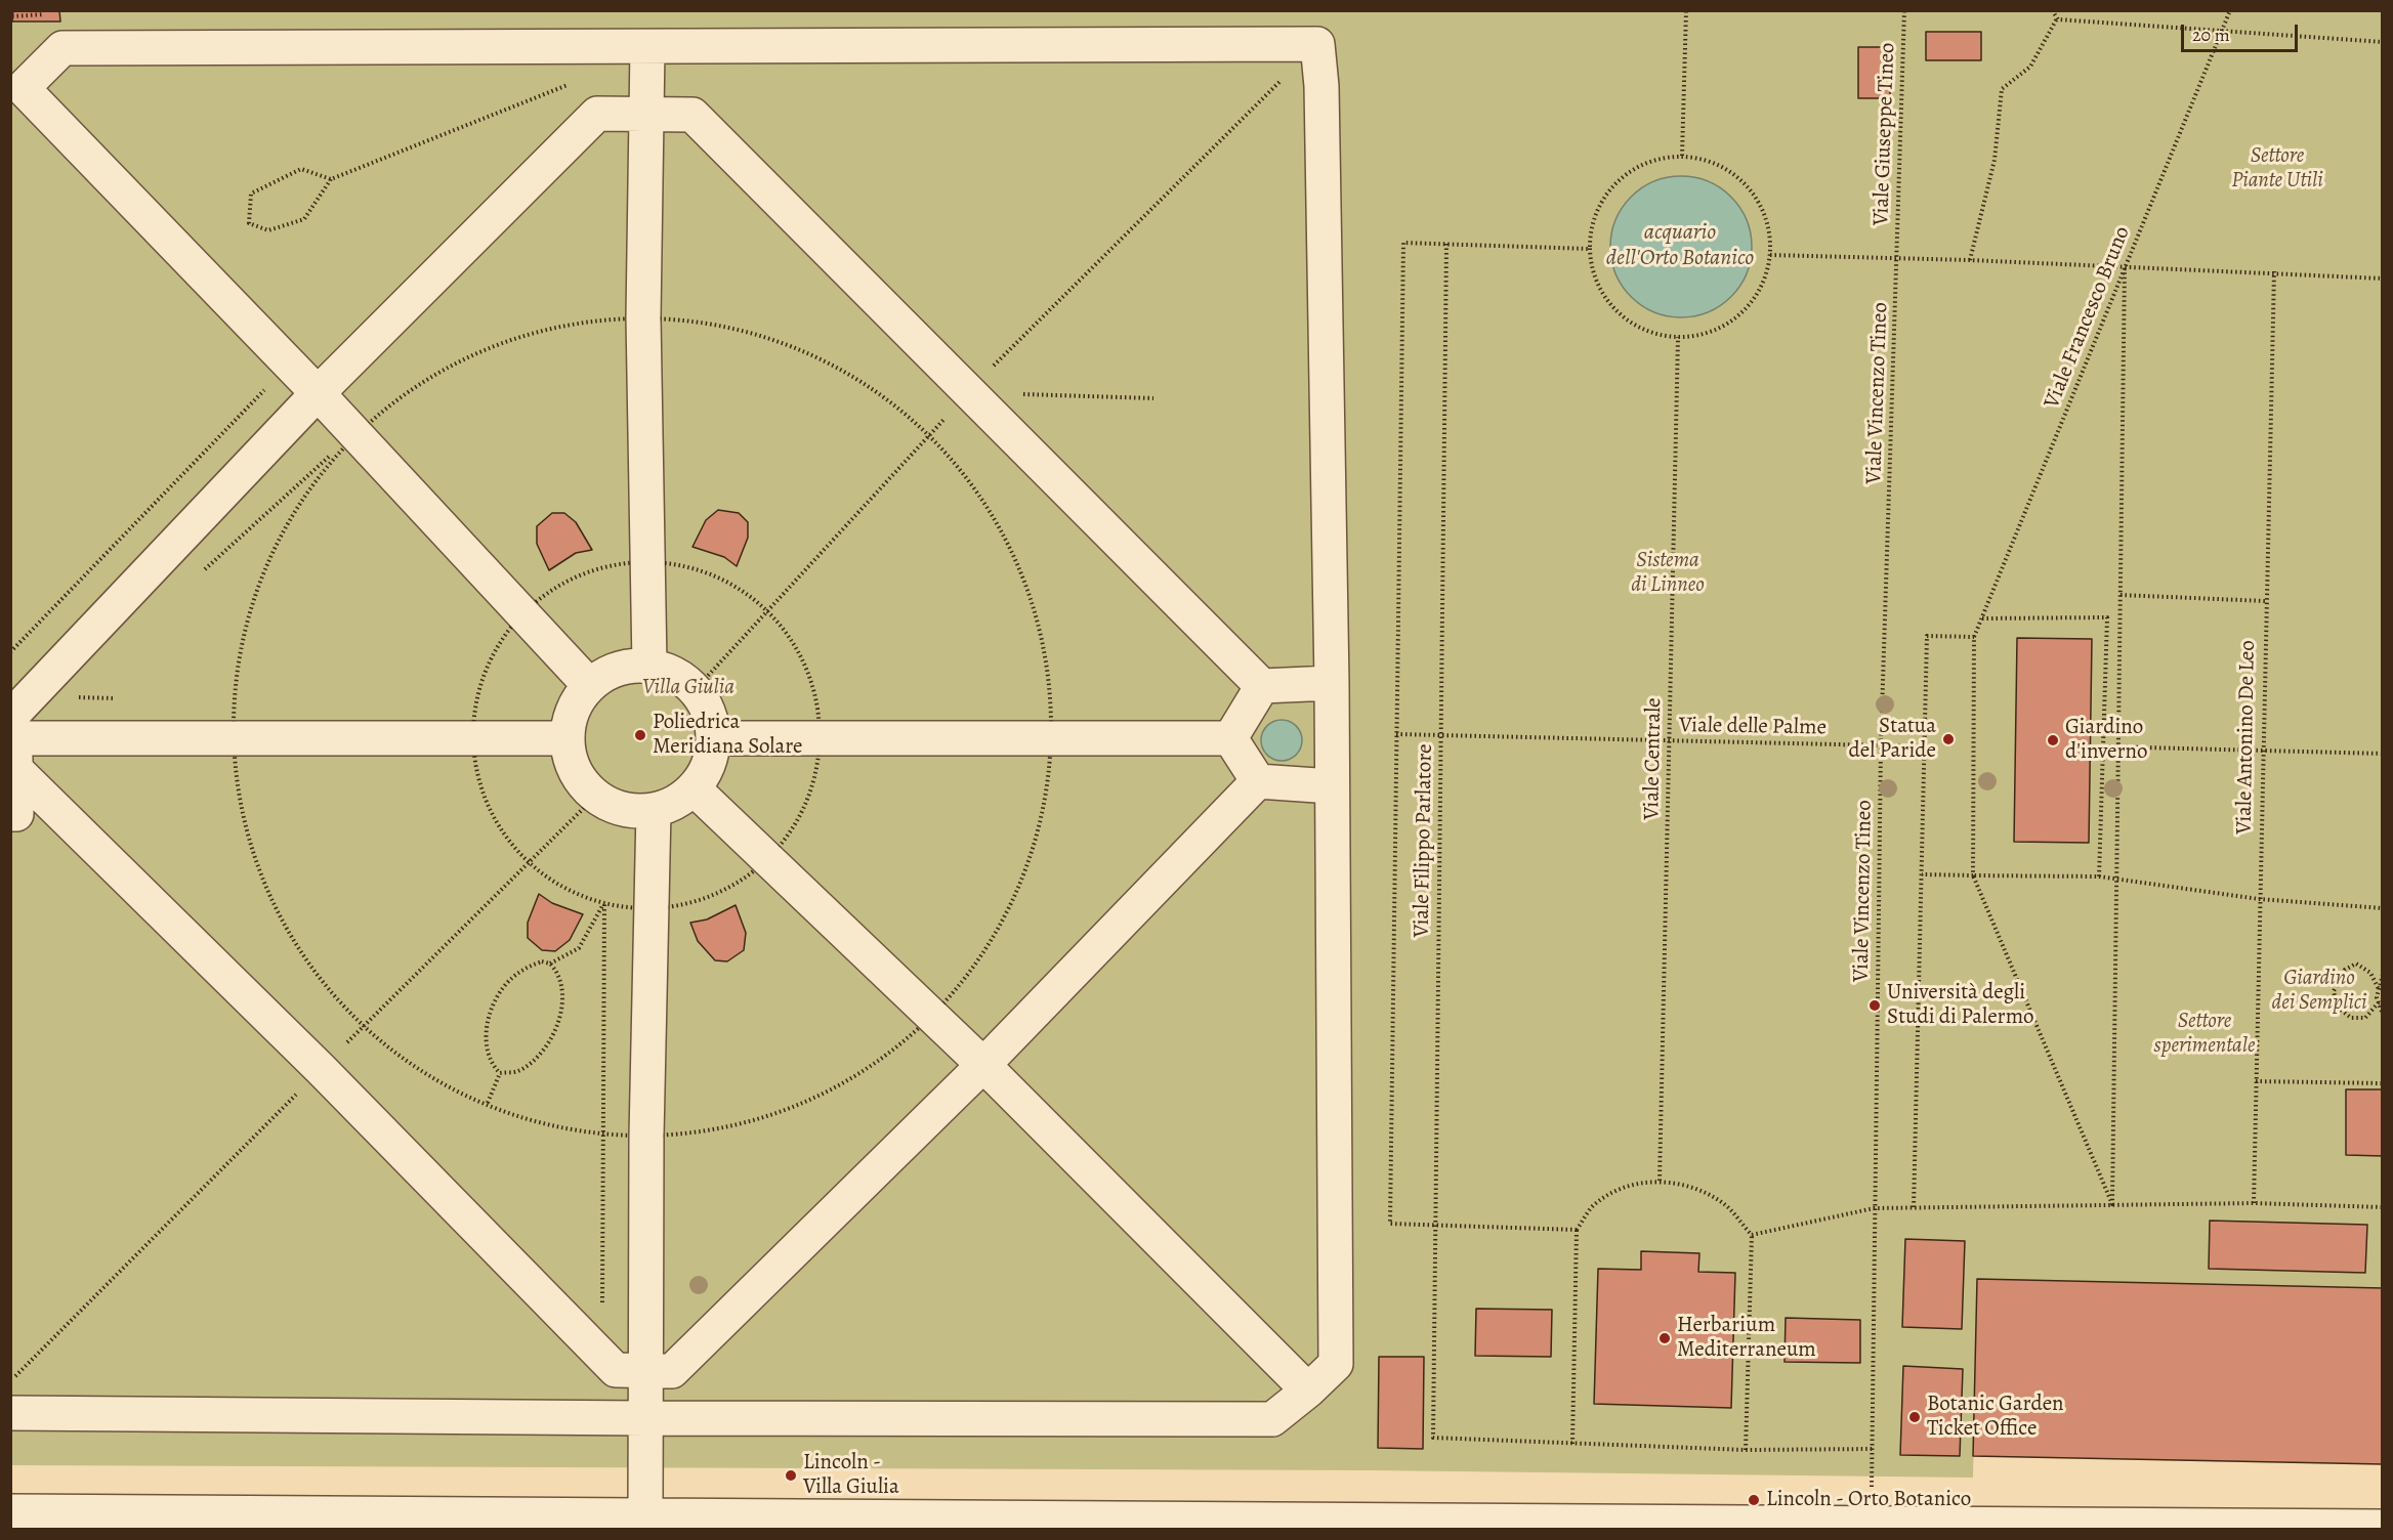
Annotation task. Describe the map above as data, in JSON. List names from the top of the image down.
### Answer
{
  "streets": {
    "path": [
      "Viale Giuseppe Tineo",
      "Viale Francesco Bruno",
      "Viale Vincenzo Tineo",
      "Viale delle Palme",
      "Viale Antonino De Leo",
      "Viale Centrale",
      "Viale Filippo Parlatore"
    ]
  },
  "crossings": [
    ["Viale Giuseppe Tineo", "Viale Vincenzo Tineo"],
    ["Viale Vincenzo Tineo", "Viale delle Palme"],
    ["Viale delle Palme", "Viale Centrale"],
    ["Viale delle Palme", "Viale Filippo Parlatore"]
  ],
  "water": ["acquario dell'Orto Botanico"],
  "parks": [
    "Settore Piante Utili",
    "Sistema di Linneo",
    "Villa Giulia",
    "Giardino dei Semplici",
    "Settore sperimentale"
  ],
  "places": [
    "Poliedrica Meridiana Solare",
    "Statua del Paride",
    "Giardino d'inverno",
    "Università degli Studi di Palermo",
    "Herbarium Mediterraneum",
    "Botanic Garden Ticket Office",
    "Lincoln - Villa Giulia",
    "Lincoln - Orto Botanico"
  ],
  "scale_bar": "20 m"
}
